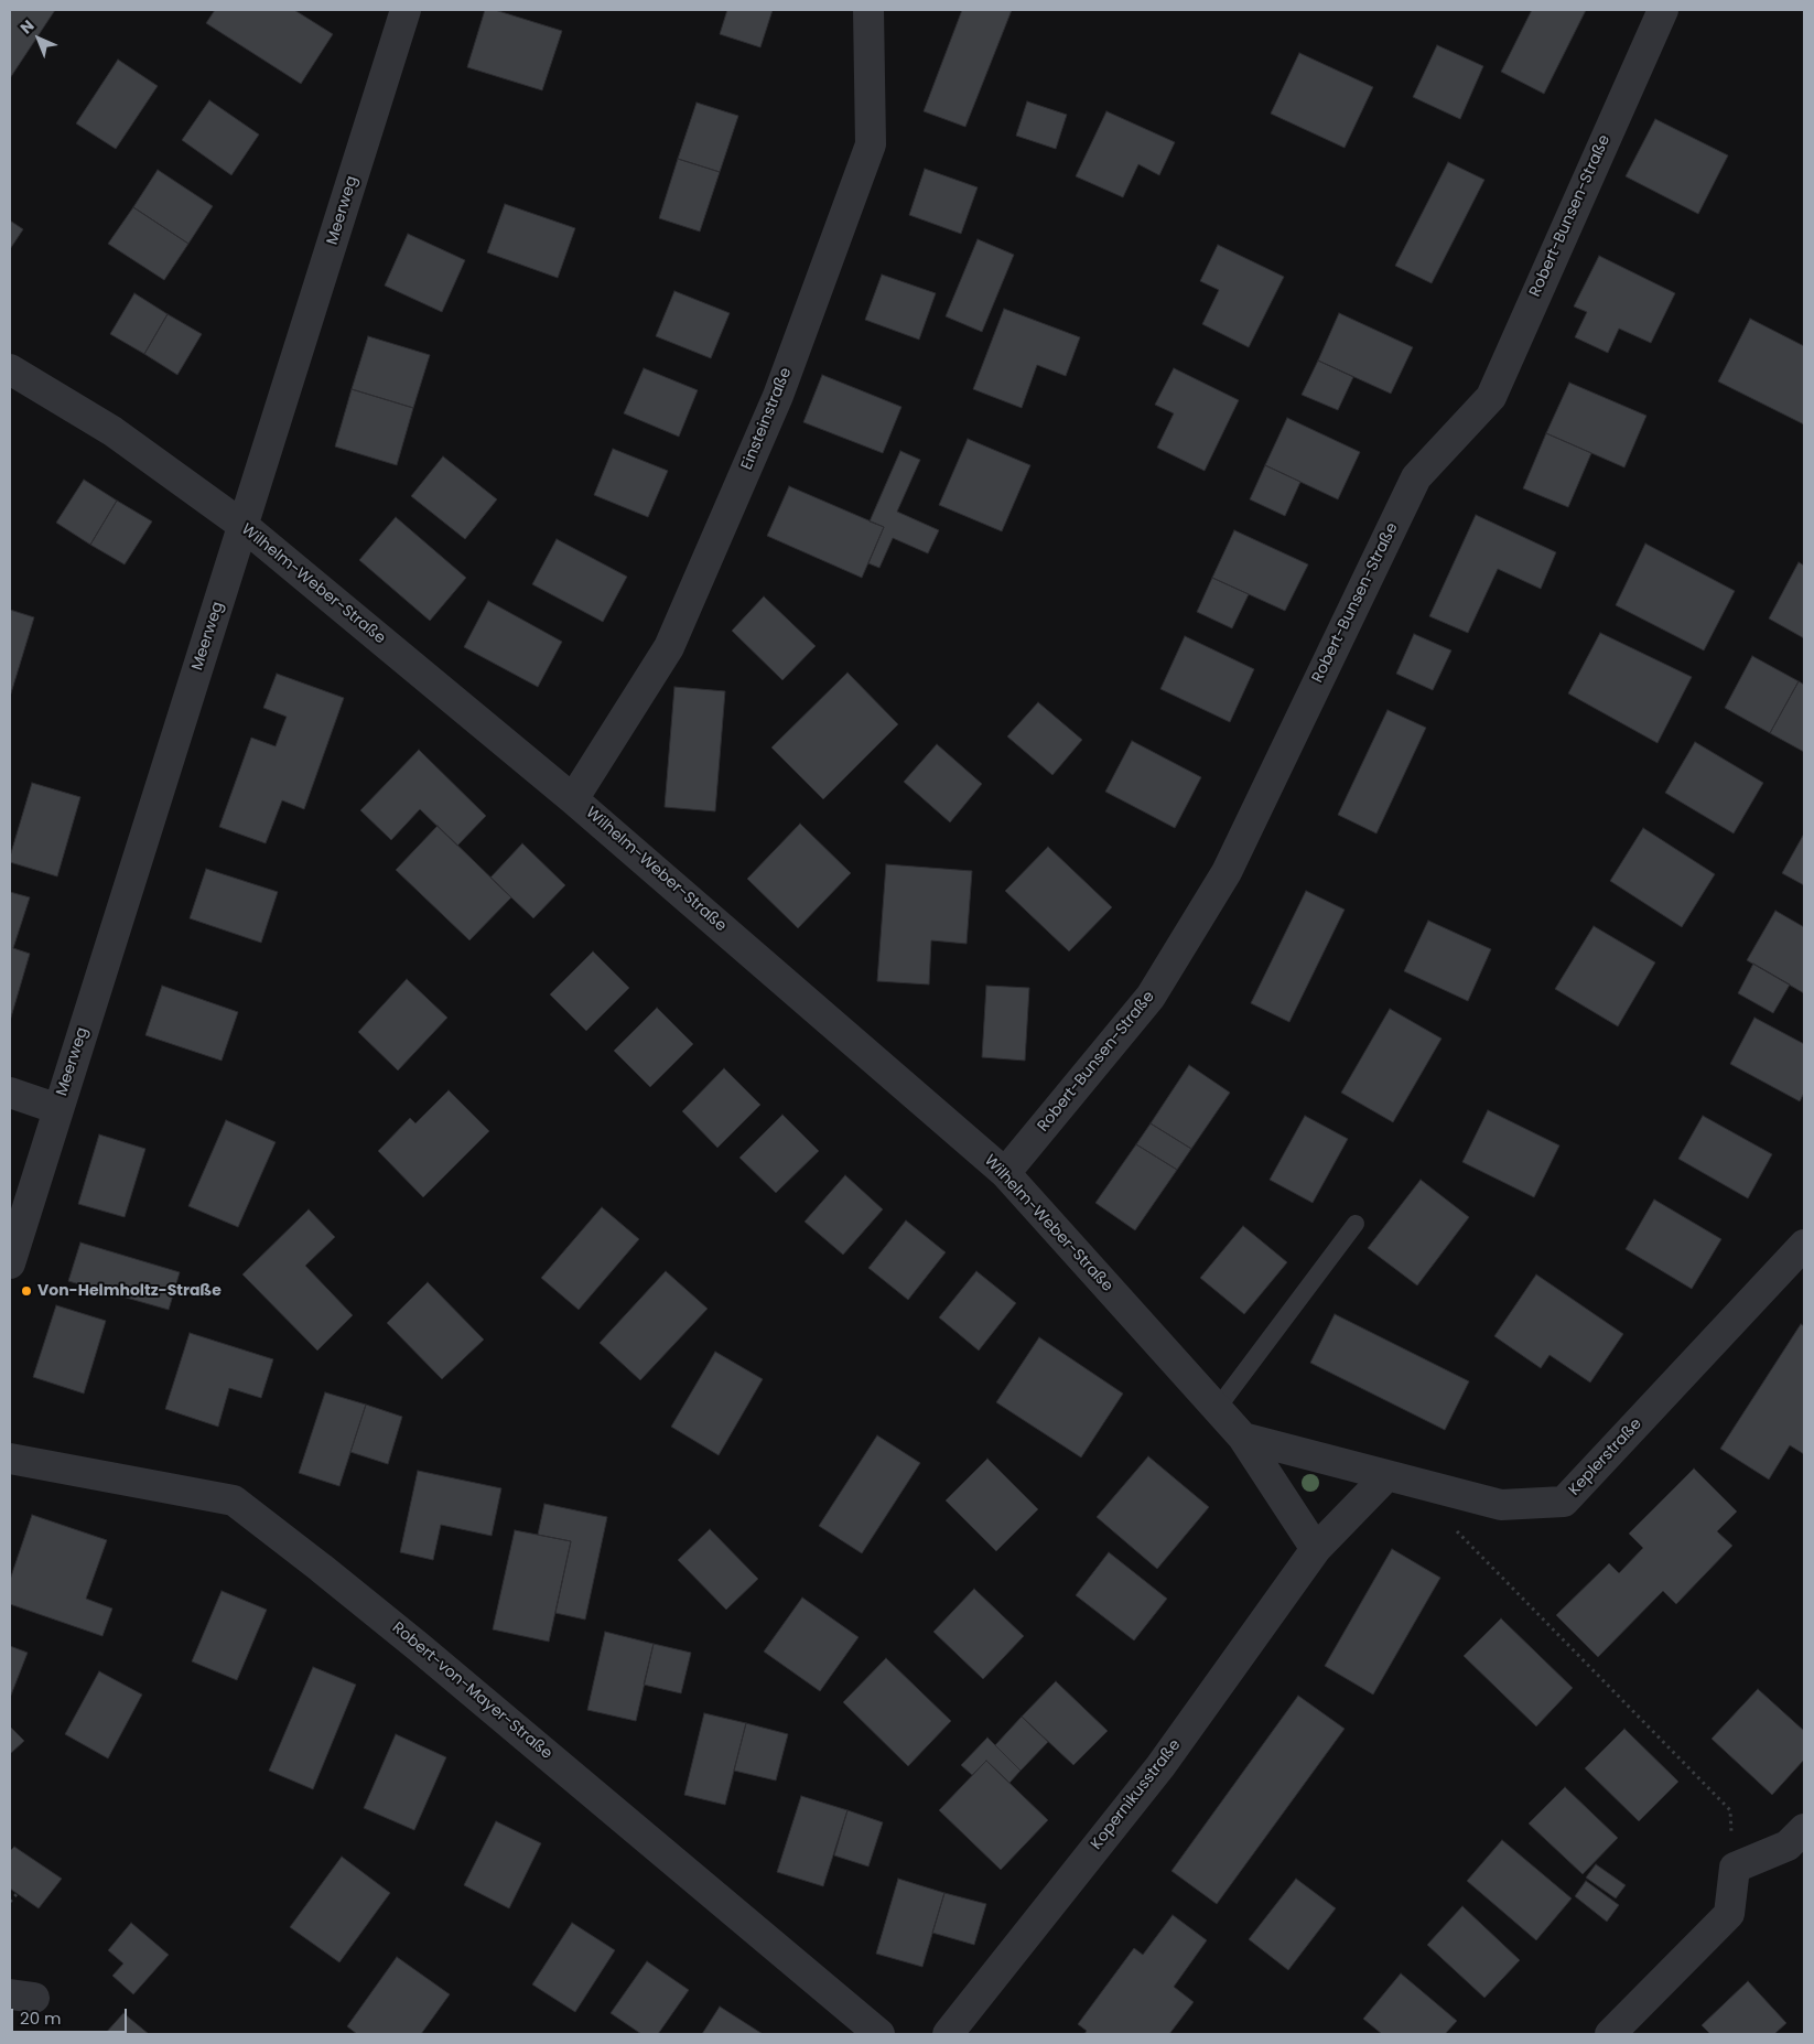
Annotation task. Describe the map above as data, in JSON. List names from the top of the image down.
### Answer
{
  "streets": {
    "street": [
      "Meerweg",
      "Robert-Bunsen-Straße",
      "Einsteinstraße",
      "Wilhelm-Weber-Straße",
      "Keplerstraße",
      "Robert-von-Mayer-Straße",
      "Kopernikusstraße"
    ]
  },
  "crossings": [
    ["Meerweg", "Wilhelm-Weber-Straße"],
    ["Robert-Bunsen-Straße", "Wilhelm-Weber-Straße"],
    ["Einsteinstraße", "Wilhelm-Weber-Straße"],
    ["Wilhelm-Weber-Straße", "Keplerstraße"],
    ["Keplerstraße", "Kopernikusstraße"]
  ],
  "places": ["Von-Helmholtz-Straße"],
  "scale_bar": "20 m",
  "north": "top left"
}
